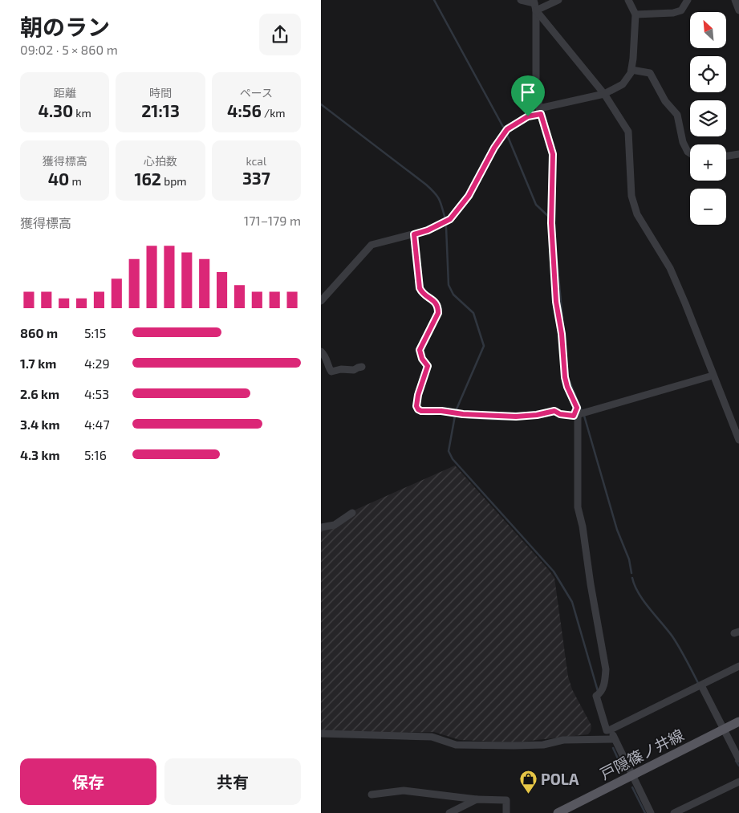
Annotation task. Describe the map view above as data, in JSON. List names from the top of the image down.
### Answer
{
  "streets": {
    "main road": ["戸隠篠ノ井線"]
  },
  "places": {
    "shop": ["POLA"]
  },
  "north": "top left",
  "page": {
    "heading": ["朝のラン", "09:02 · 5 × 860 m"],
    "map_buttons": ["+", "−"],
    "stats": [
      ["距離", "4.30 km"],
      ["時間", "21:13"],
      ["ペース", "4:56 /km"],
      ["獲得標高", "40 m"],
      ["心拍数", "162 bpm"],
      ["kcal", "337"]
    ],
    "chart": ["獲得標高", "171–179 m"],
    "list": [
      {
        "name": "860 m",
        "note": "5:15"
      },
      {
        "name": "1.7 km",
        "note": "4:29"
      },
      {
        "name": "2.6 km",
        "note": "4:53"
      },
      {
        "name": "3.4 km",
        "note": "4:47"
      },
      {
        "name": "4.3 km",
        "note": "5:16"
      }
    ],
    "buttons": ["保存", "共有"]
  }
}
